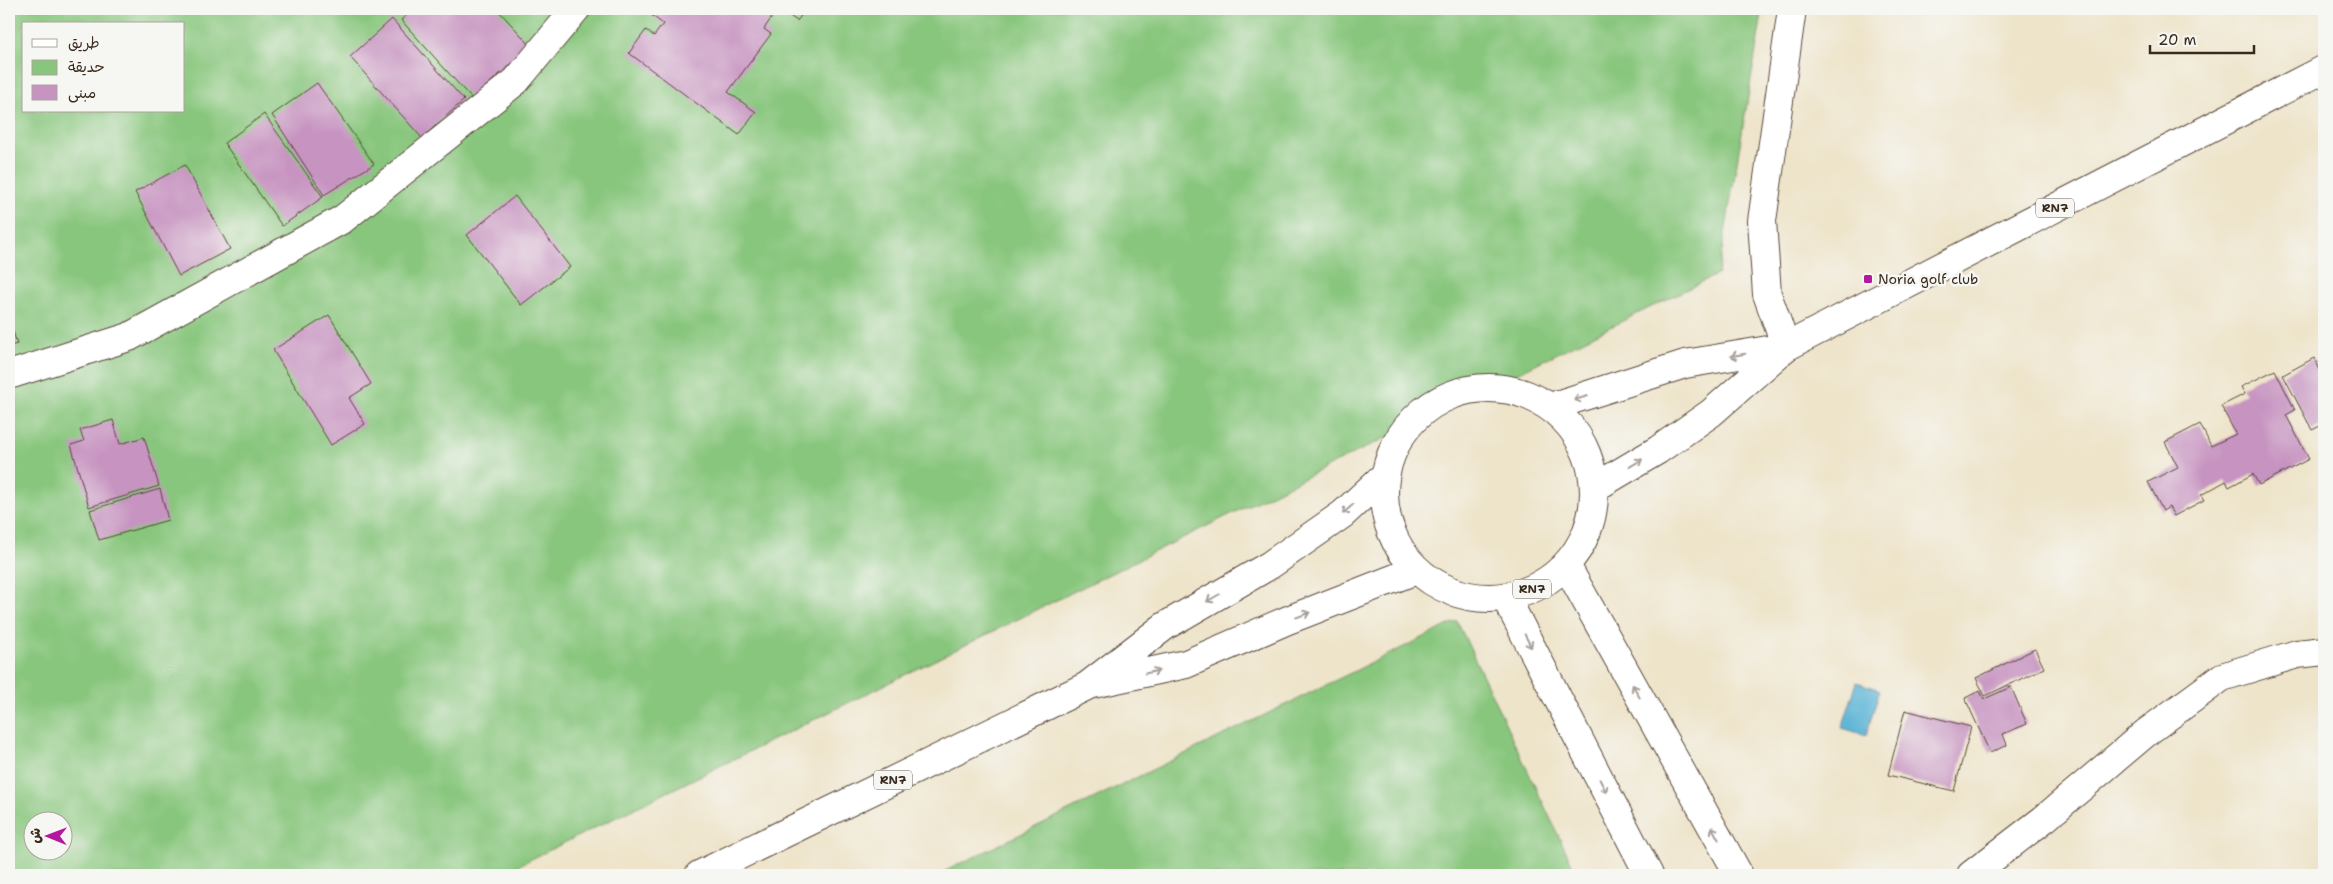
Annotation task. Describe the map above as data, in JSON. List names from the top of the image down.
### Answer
{
  "streets": {
    "main road": ["RN7"]
  },
  "places": {
    "transit": ["Noria golf club"]
  },
  "legend": ["طريق", "حديقة", "مبنى"],
  "scale_bar": "20 m",
  "north": "left"
}
